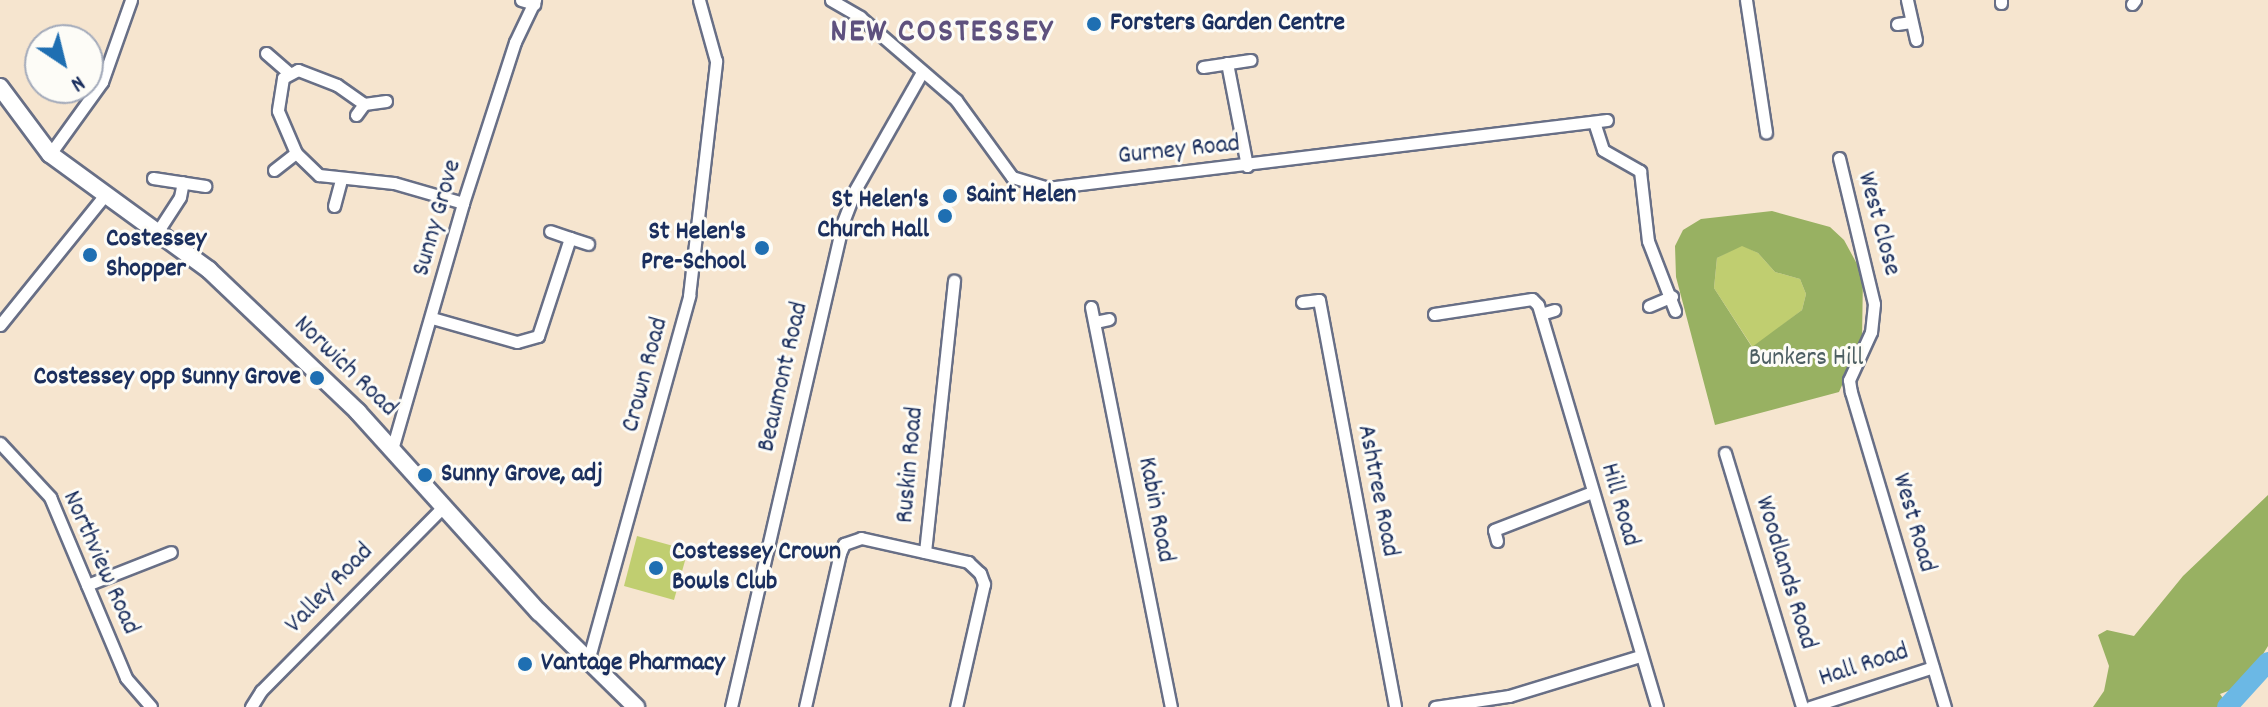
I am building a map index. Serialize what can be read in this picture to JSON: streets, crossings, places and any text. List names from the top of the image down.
{
  "streets": {
    "street": [
      "Gurney Road",
      "Sunny Grove",
      "West Close",
      "Norwich Road",
      "Crown Road",
      "Beaumont Road",
      "Ruskin Road",
      "Ashtree Road",
      "Hill Road",
      "Kabin Road",
      "West Road",
      "Northview Road",
      "Woodlands Road",
      "Valley Road",
      "Hall Road"
    ]
  },
  "crossings": [
    ["Gurney Road", "Beaumont Road"],
    ["Sunny Grove", "Norwich Road"],
    ["West Close", "West Road"],
    ["Norwich Road", "Crown Road"],
    ["Norwich Road", "Valley Road"],
    ["West Road", "Hall Road"]
  ],
  "districts": ["NEW COSTESSEY"],
  "parks": ["Bunkers Hill"],
  "places": [
    "Forsters Garden Centre",
    "Saint Helen",
    "St Helen's Church Hall",
    "St Helen's Pre-School",
    "Costessey Shopper",
    "Costessey opp Sunny Grove",
    "Sunny Grove, adj",
    "Costessey Crown Bowls Club",
    "Vantage Pharmacy"
  ],
  "north": "bottom right"
}
